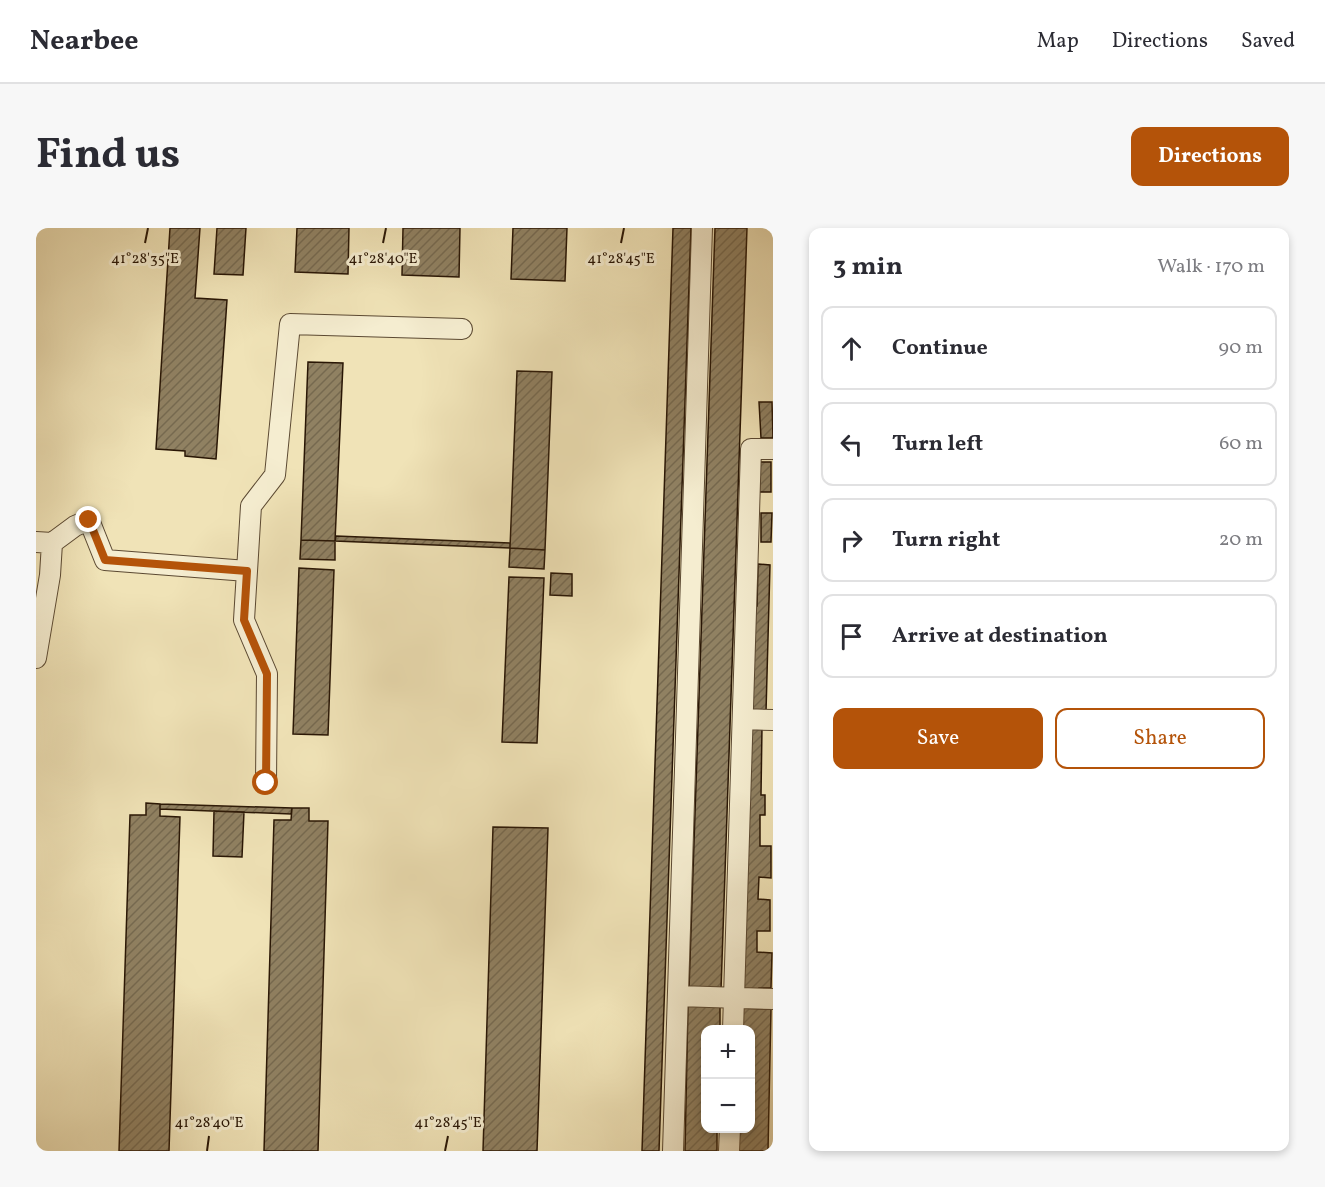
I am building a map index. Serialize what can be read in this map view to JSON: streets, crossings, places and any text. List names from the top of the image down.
{
  "page": {
    "header": "Nearbee",
    "nav": ["Map", "Directions", "Saved"],
    "title": "Find us",
    "buttons": [
      "Directions",
      ["Save", "Share"]
    ],
    "heading": ["3 min", "Walk · 170 m"],
    "list": [
      ["Continue", "90 m"],
      ["Turn left", "60 m"],
      ["Turn right", "20 m"],
      "Arrive at destination"
    ],
    "map_buttons": ["+", "−"]
  },
  "coordinates": ["41°28'35\"E", "41°28'40\"E", "41°28'45\"E"]
}
